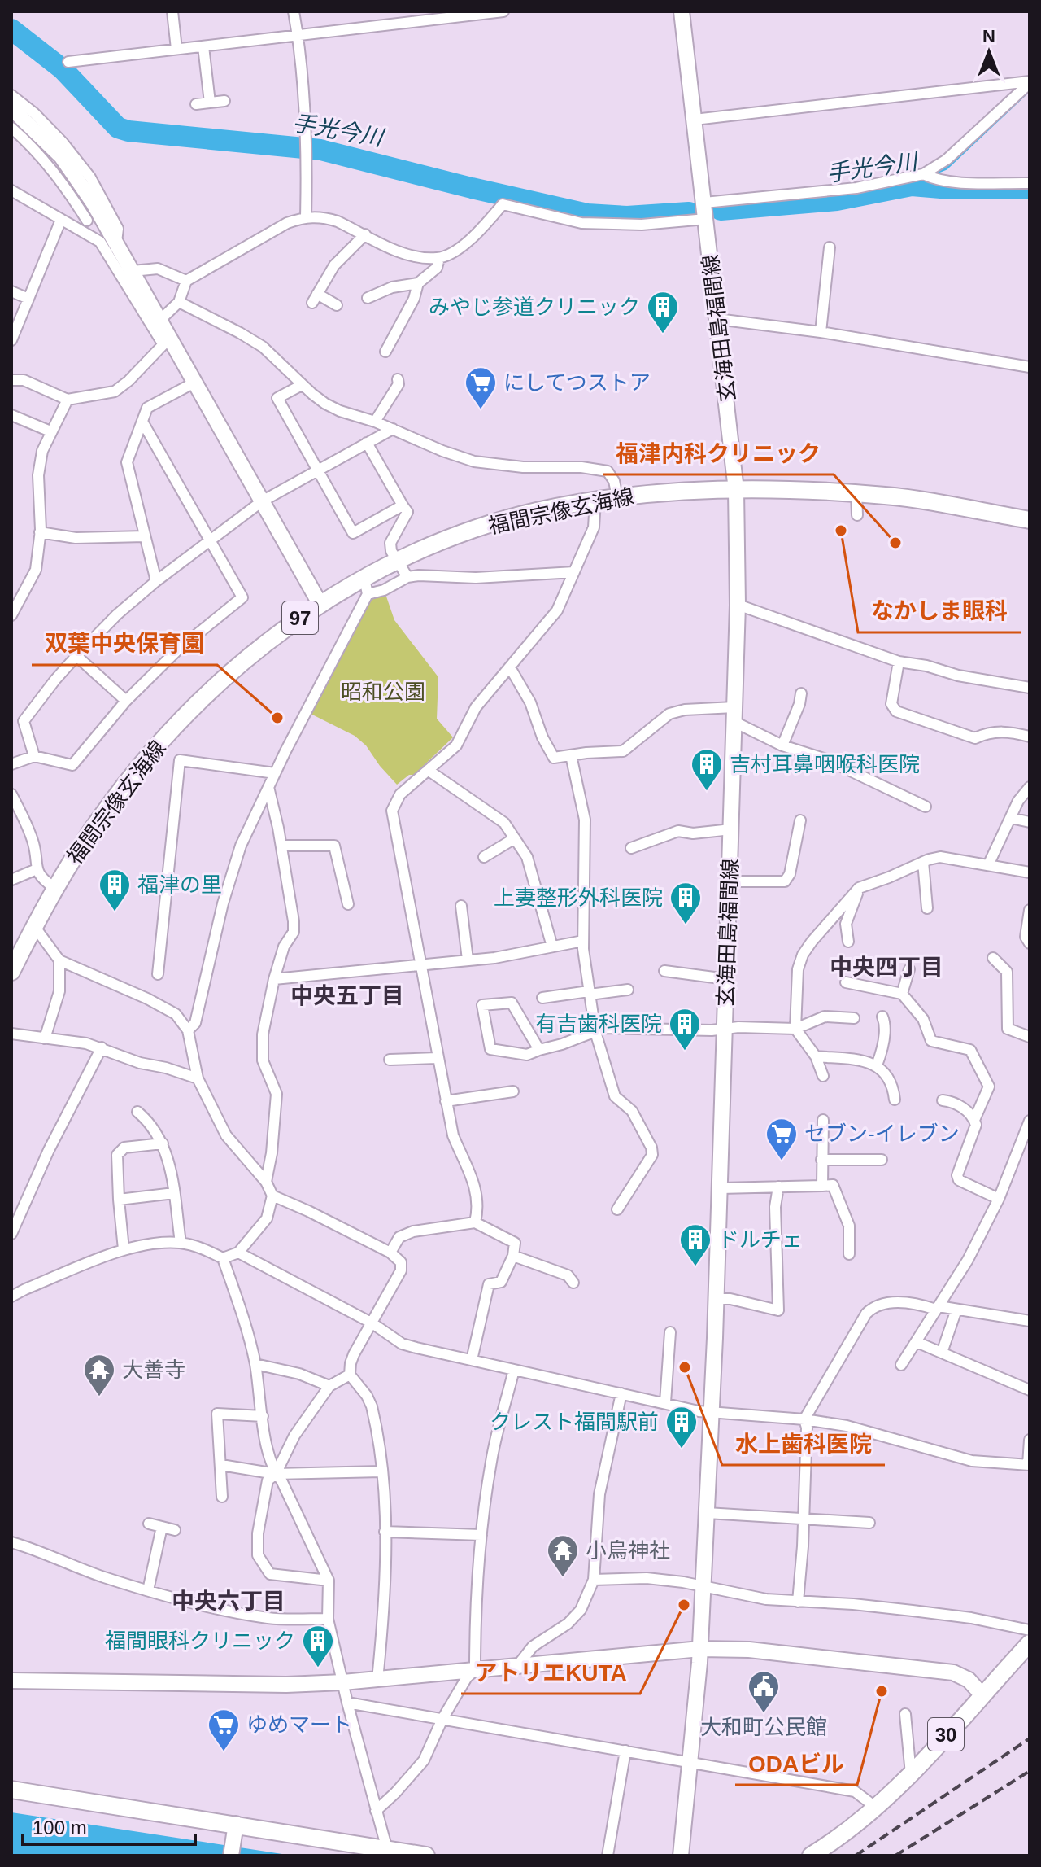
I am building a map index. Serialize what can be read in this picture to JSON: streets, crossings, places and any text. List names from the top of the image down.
{
  "streets": {
    "main road": [
      "玄海田島福間線",
      "福間宗像玄海線",
      "97",
      "30"
    ]
  },
  "crossings": [
    ["玄海田島福間線", "福間宗像玄海線"]
  ],
  "districts": ["中央四丁目", "中央五丁目", "中央六丁目"],
  "water": ["手光今川"],
  "parks": ["昭和公園"],
  "places": {
    "building": [
      "みやじ参道クリニック",
      "吉村耳鼻咽喉科医院",
      "福津の里",
      "上妻整形外科医院",
      "有吉歯科医院",
      "ドルチェ",
      "クレスト福間駅前",
      "福間眼科クリニック"
    ],
    "supermarket": ["にしてつストア", "セブン-イレブン", "ゆめマート"],
    "other": [
      "なかしま眼科",
      "福津内科クリニック",
      "双葉中央保育園",
      "水上歯科医院",
      "アトリエKUTA",
      "ODAビル"
    ],
    "temple": ["大善寺", "小烏神社"],
    "public building": ["大和町公民館"]
  },
  "scale_bar": "100 m",
  "north": "top"
}
